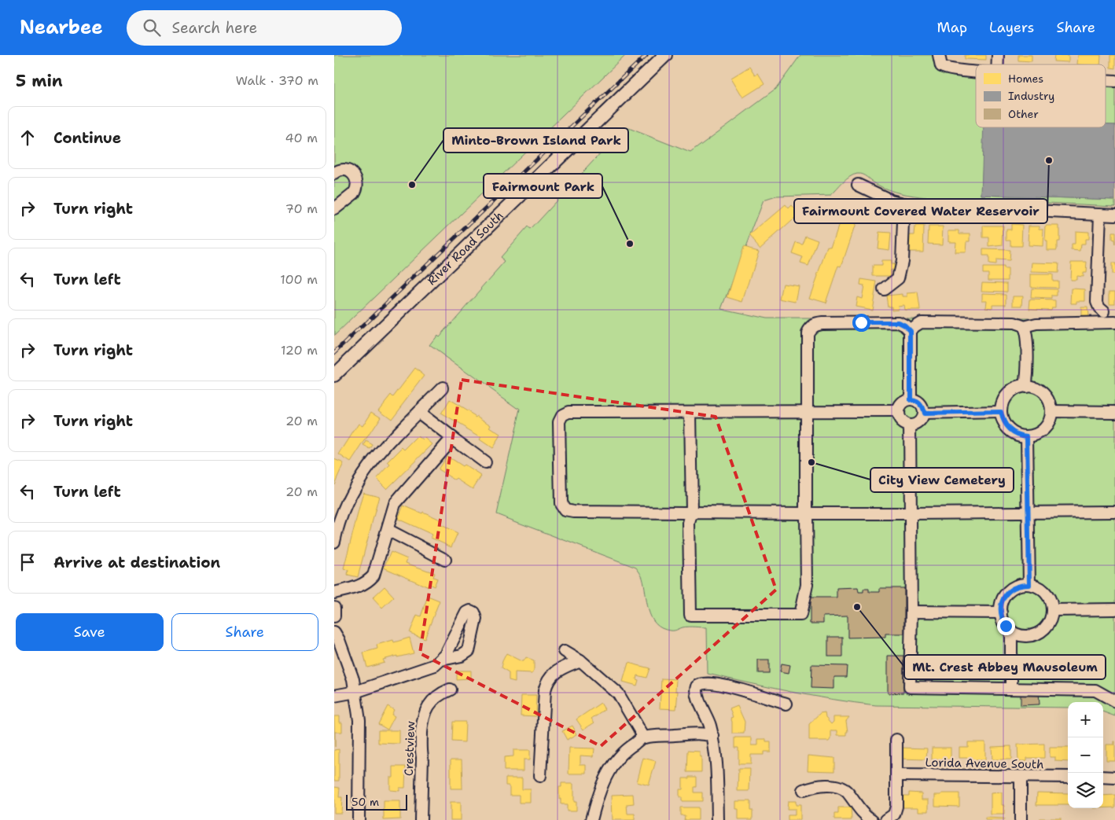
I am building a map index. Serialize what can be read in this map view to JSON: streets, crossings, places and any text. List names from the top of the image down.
{
  "streets": {
    "main road": ["River Road South"],
    "street": ["Crestview", "Lorida Avenue South"]
  },
  "places": [
    "Fairmount Covered Water Reservoir",
    "Minto-Brown Island Park",
    "Fairmount Park",
    "City View Cemetery",
    "Mt. Crest Abbey Mausoleum"
  ],
  "legend": ["Homes", "Industry", "Other"],
  "scale_bar": "50 m",
  "page": {
    "header": "Nearbee",
    "search": "Search here",
    "nav": ["Map", "Layers", "Share"],
    "heading": ["5 min", "Walk · 370 m"],
    "list": [
      ["Continue", "40 m"],
      ["Turn right", "70 m"],
      ["Turn left", "100 m"],
      ["Turn right", "120 m"],
      ["Turn right", "20 m"],
      ["Turn left", "20 m"],
      "Arrive at destination"
    ],
    "buttons": ["Save", "Share"],
    "map_buttons": ["+", "−"],
    "scale": "50 m"
  }
}
